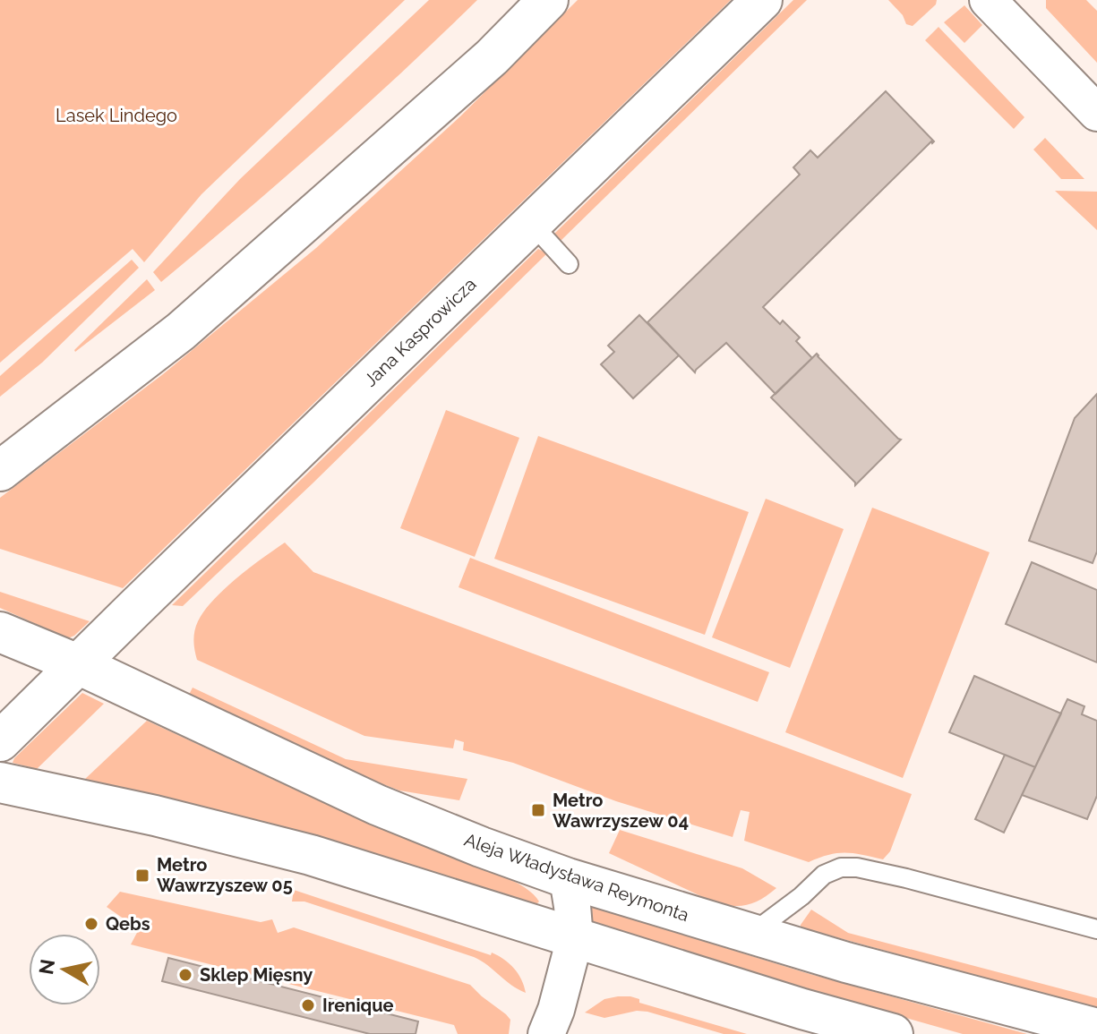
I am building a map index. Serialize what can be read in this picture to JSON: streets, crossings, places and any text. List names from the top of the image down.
{
  "streets": {
    "main road": ["Jana Kasprowicza", "Aleja Władysława Reymonta"]
  },
  "crossings": [
    ["Jana Kasprowicza", "Aleja Władysława Reymonta"]
  ],
  "parks": ["Lasek Lindego"],
  "places": {
    "transit": ["Metro Wawrzyszew 04", "Metro Wawrzyszew 05"],
    "other": ["Qebs", "Sklep Mięsny", "Irenique"]
  },
  "north": "left"
}
